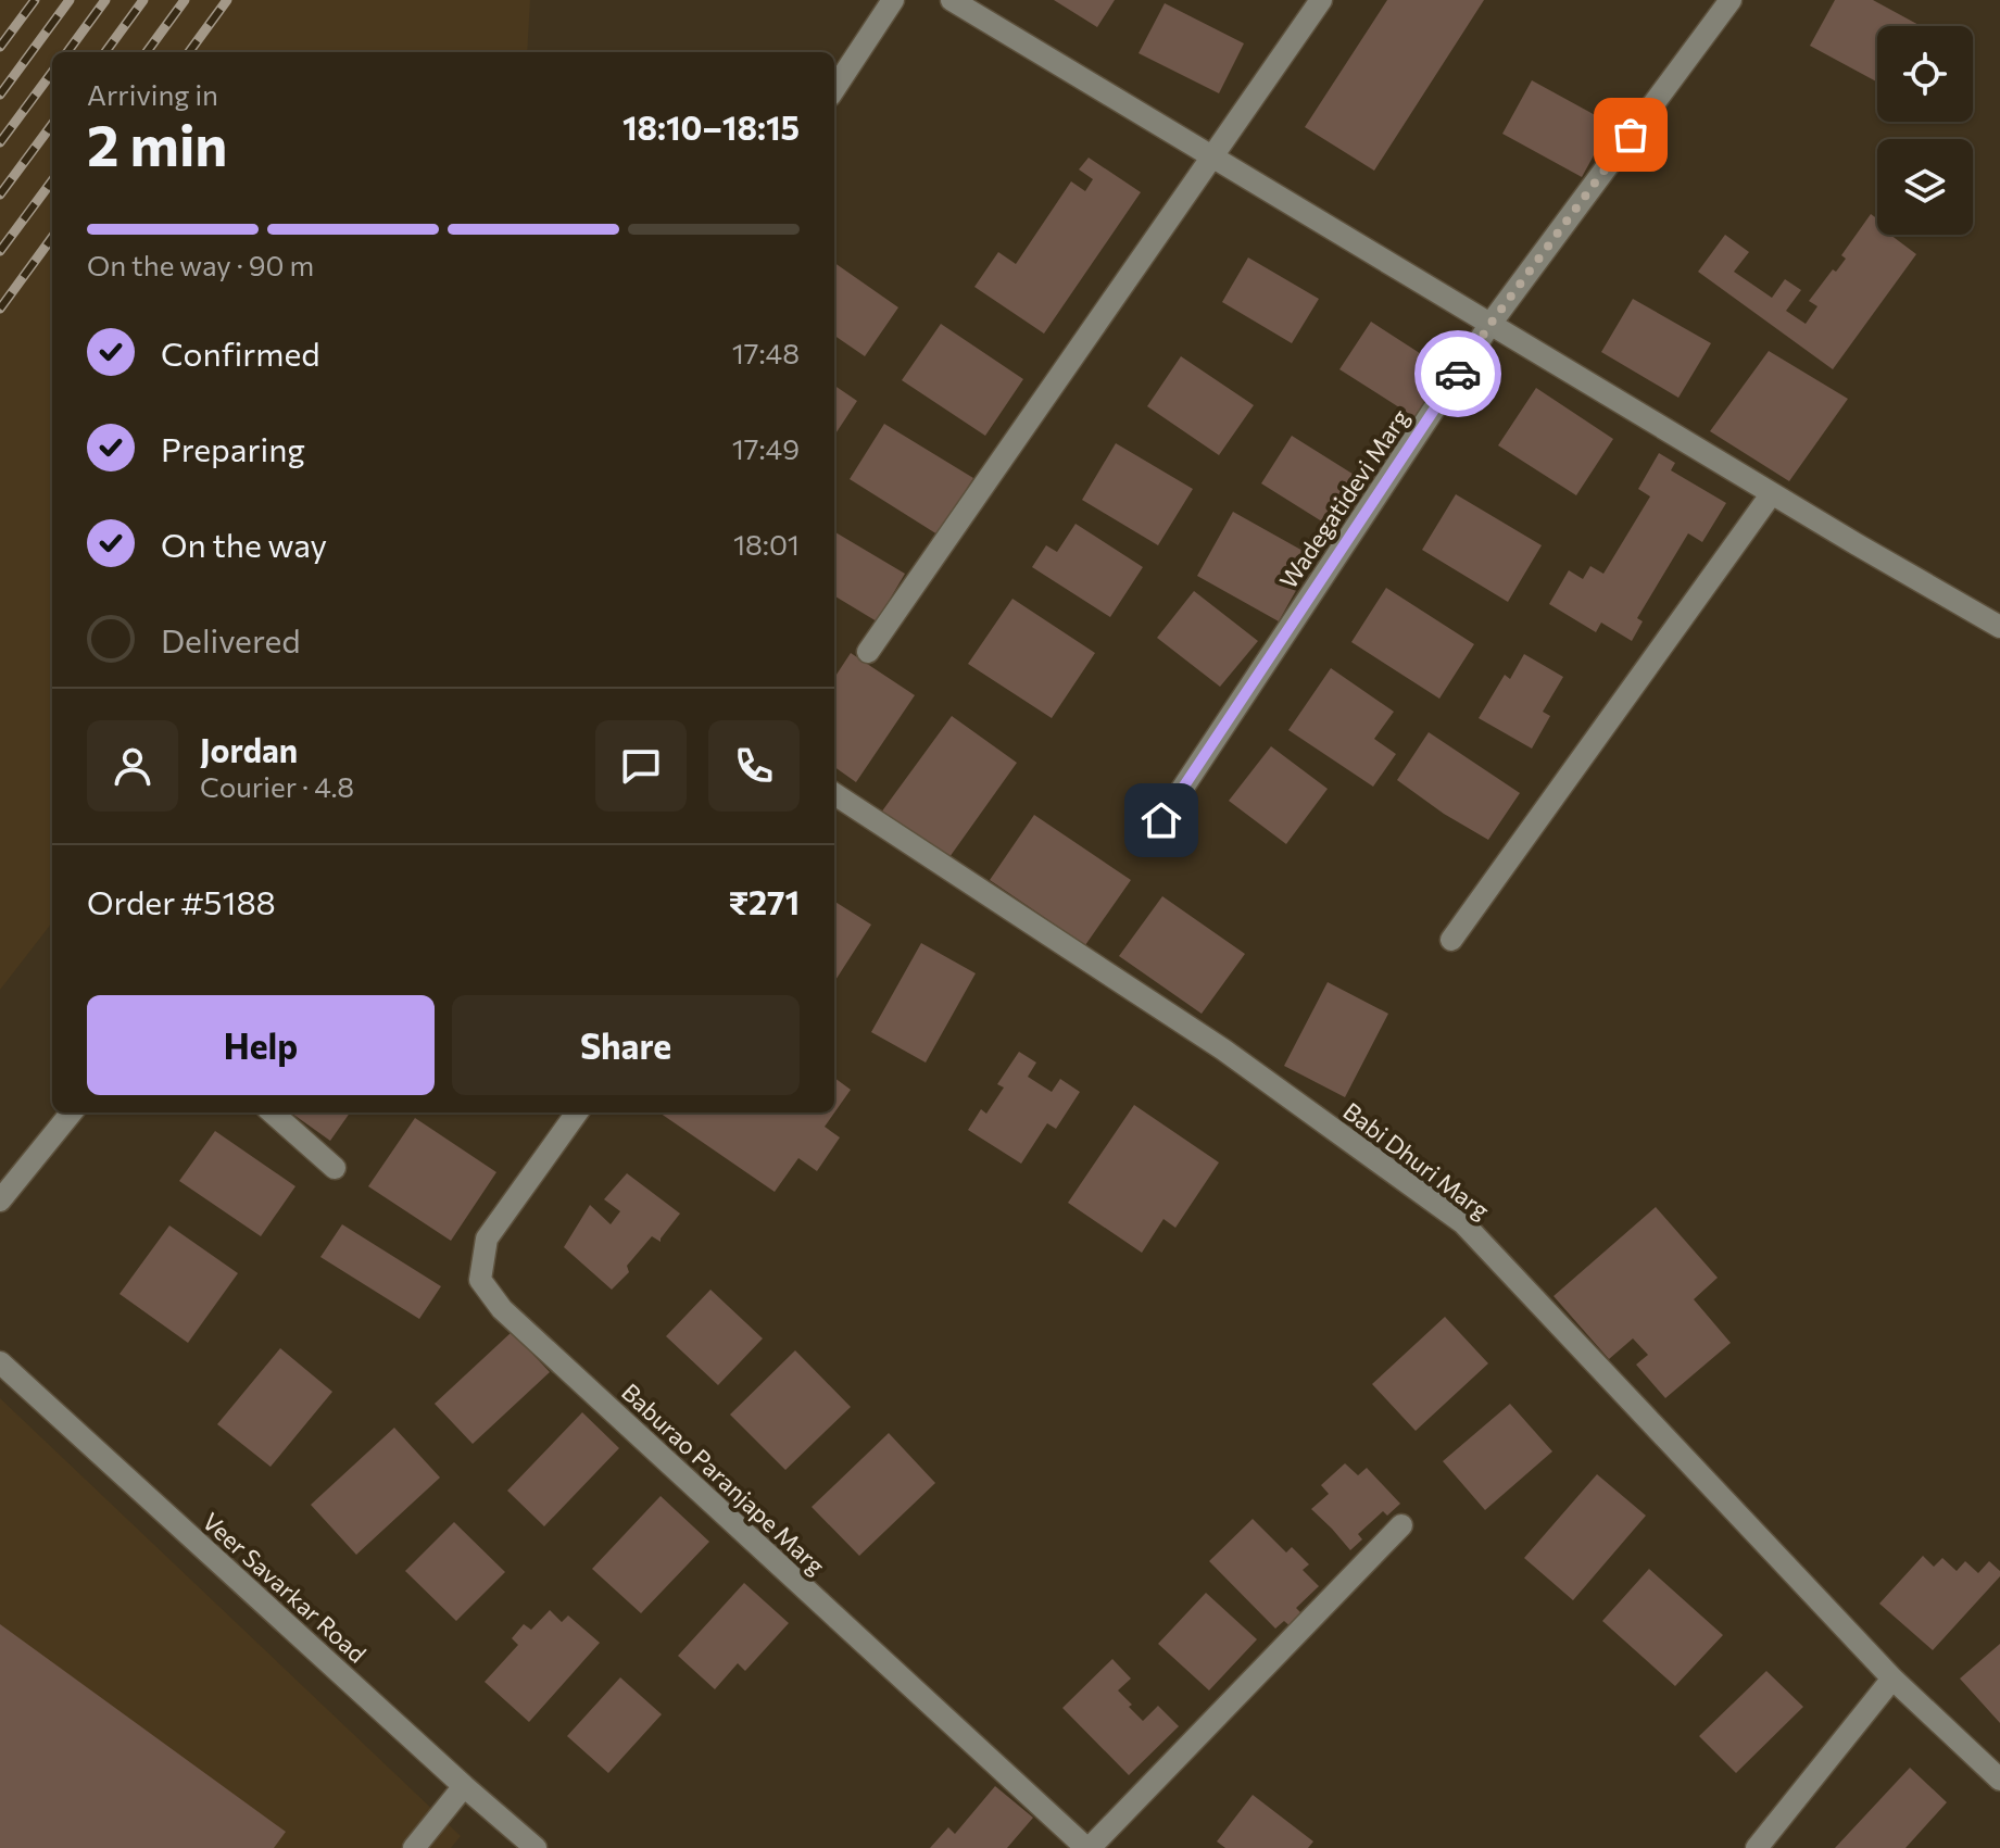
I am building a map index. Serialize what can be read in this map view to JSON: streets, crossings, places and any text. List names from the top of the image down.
{
  "streets": {
    "street": [
      "Wadegatidevi Marg",
      "Babi Dhuri Marg",
      "Baburao Paranjape Marg",
      "Veer Savarkar Road"
    ]
  },
  "page": {
    "heading": ["2 min", "Arriving in", "18:10–18:15"],
    "panel": [
      "Jordan",
      "Courier · 4.8",
      "Order #5188",
      "₹271"
    ],
    "bar": "On the way · 90 m",
    "list": [
      ["Confirmed", "17:48"],
      ["Preparing", "17:49"],
      ["On the way", "18:01"],
      "Delivered"
    ],
    "buttons": ["Help", "Share"]
  }
}
